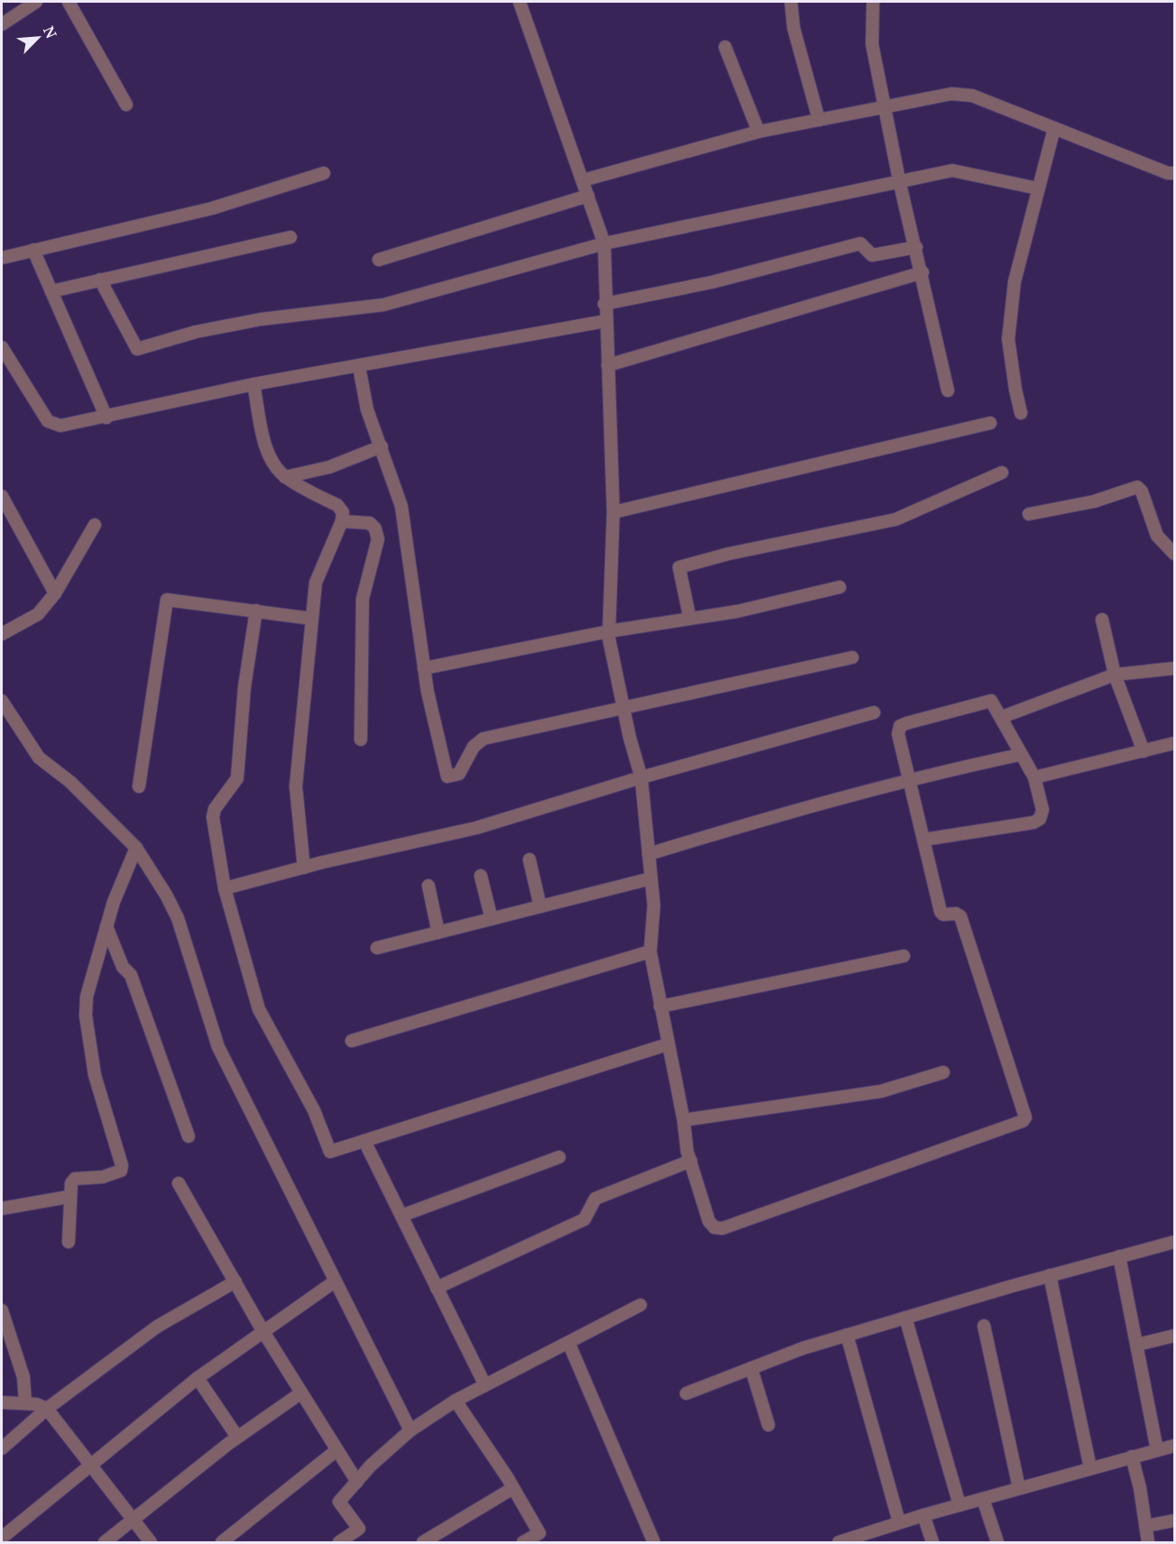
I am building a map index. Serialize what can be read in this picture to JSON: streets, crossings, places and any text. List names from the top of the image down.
{
  "north": "top right"
}
